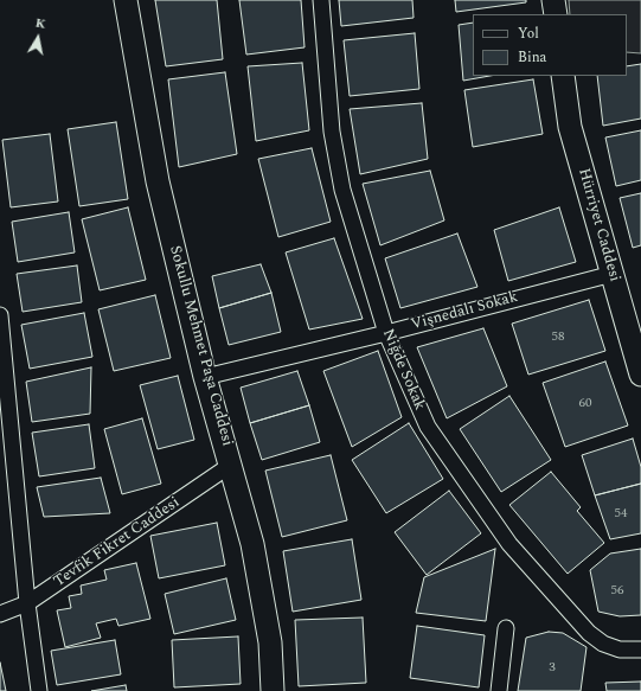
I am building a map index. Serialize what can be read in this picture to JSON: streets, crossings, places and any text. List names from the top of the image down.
{
  "streets": {
    "main road": ["Hürriyet Caddesi", "Sokullu Mehmet Paşa Caddesi"],
    "street": ["Vişnedalı Sokak", "Niğde Sokak", "Tevfik Fikret Caddesi"]
  },
  "crossings": [
    ["Hürriyet Caddesi", "Vişnedalı Sokak"],
    ["Vişnedalı Sokak", "Sokullu Mehmet Paşa Caddesi"],
    ["Vişnedalı Sokak", "Niğde Sokak"],
    ["Sokullu Mehmet Paşa Caddesi", "Tevfik Fikret Caddesi"]
  ],
  "house_numbers": [
    "58",
    "60",
    "54",
    "56",
    "3"
  ],
  "legend": ["Yol", "Bina"],
  "north": "top"
}
